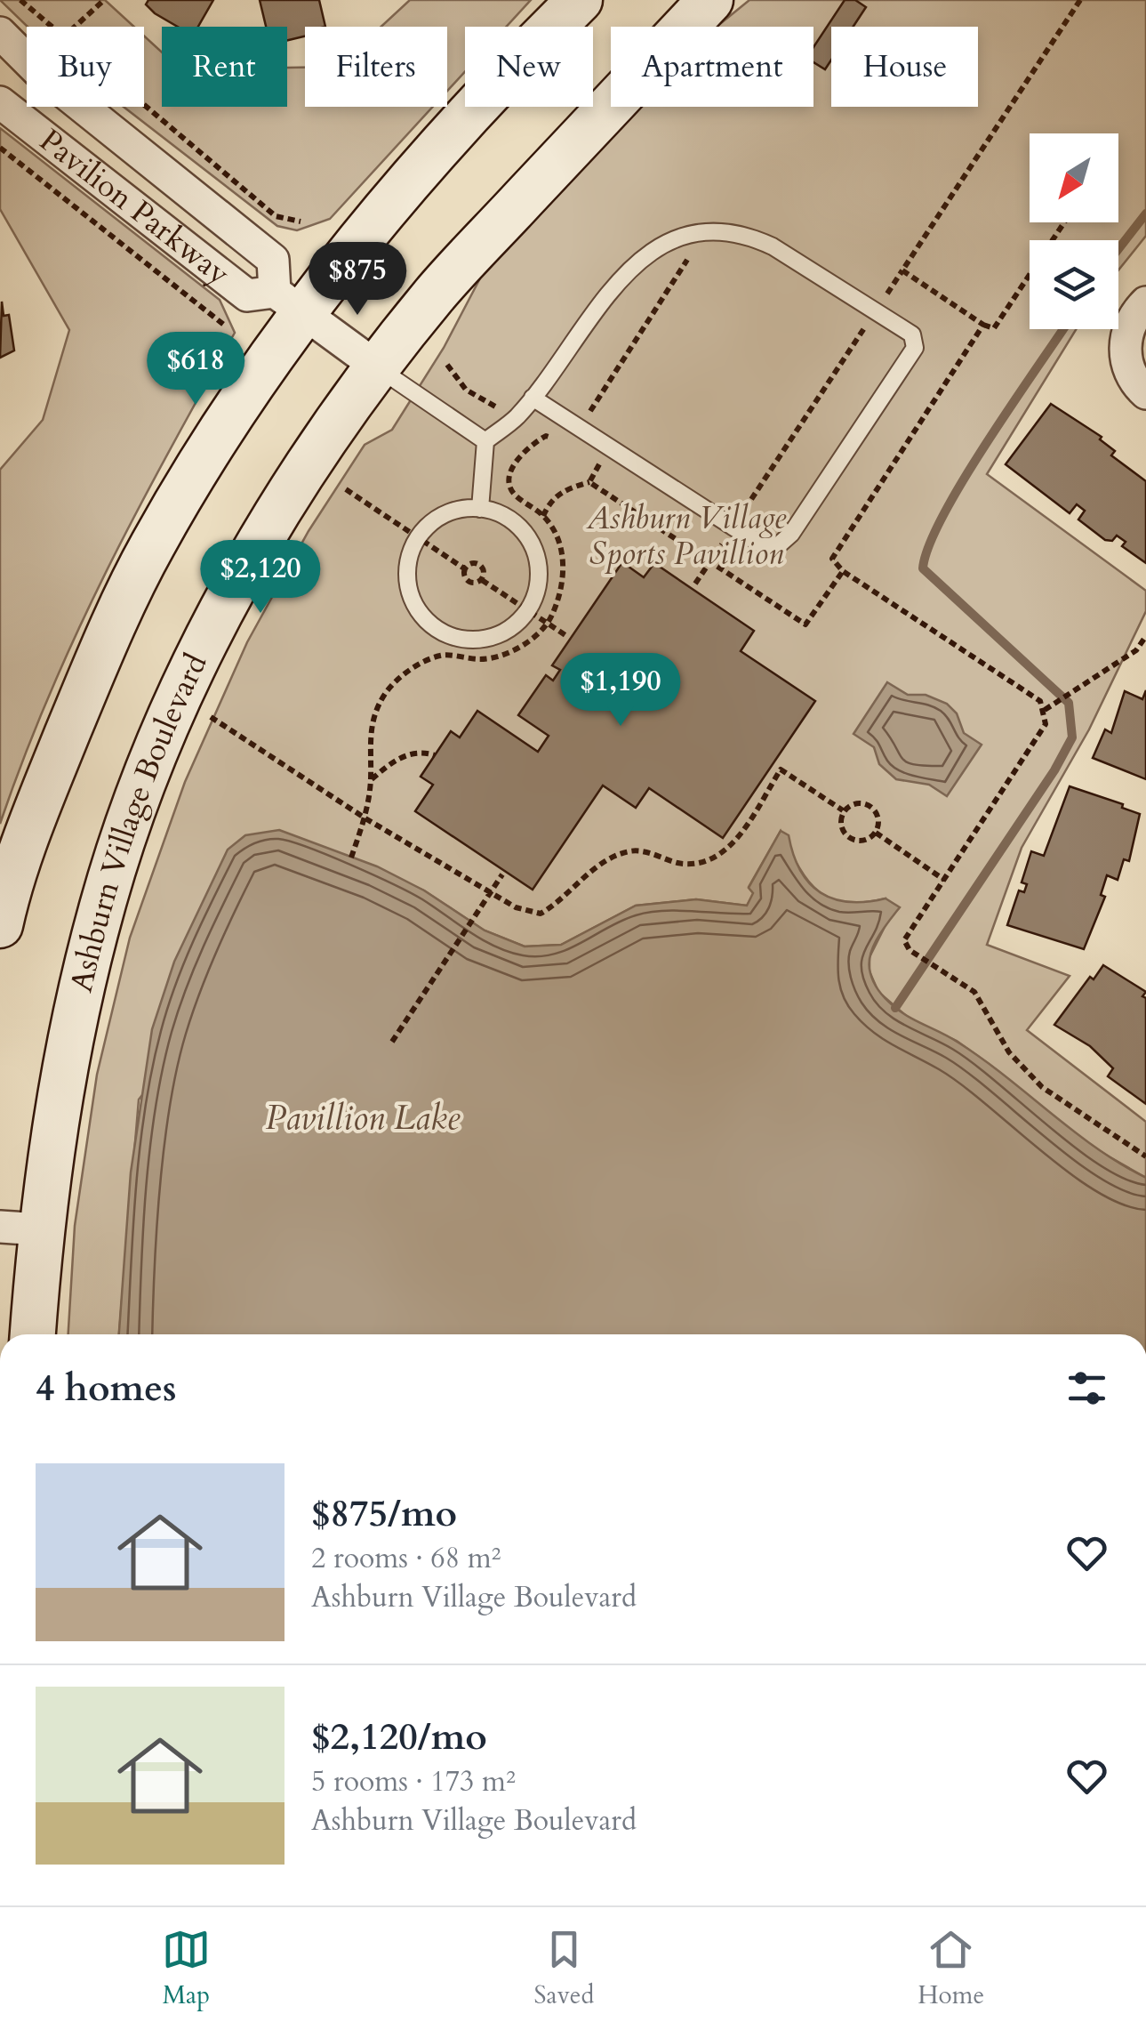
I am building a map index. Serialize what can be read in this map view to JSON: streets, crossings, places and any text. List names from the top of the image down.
{
  "streets": {
    "main road": ["Ashburn Village Boulevard"],
    "street": ["Pavilion Parkway"]
  },
  "water": ["Pavillion Lake"],
  "parks": ["Ashburn Village Sports Pavillion"],
  "north": "bottom left",
  "page": {
    "chip": [
      "Buy",
      "Rent",
      "Filters",
      "New",
      "Apartment",
      "House"
    ],
    "price": [
      "$875",
      "$618",
      "$2,120",
      "$1,190"
    ],
    "heading": "4 homes",
    "list": [
      {
        "name": "$875/mo",
        "note": "2 rooms · 68 m² · Ashburn Village Boulevard"
      },
      {
        "name": "$2,120/mo",
        "note": "5 rooms · 173 m² · Ashburn Village Boulevard"
      }
    ],
    "tabs": ["Map", "Saved", "Home"]
  }
}
